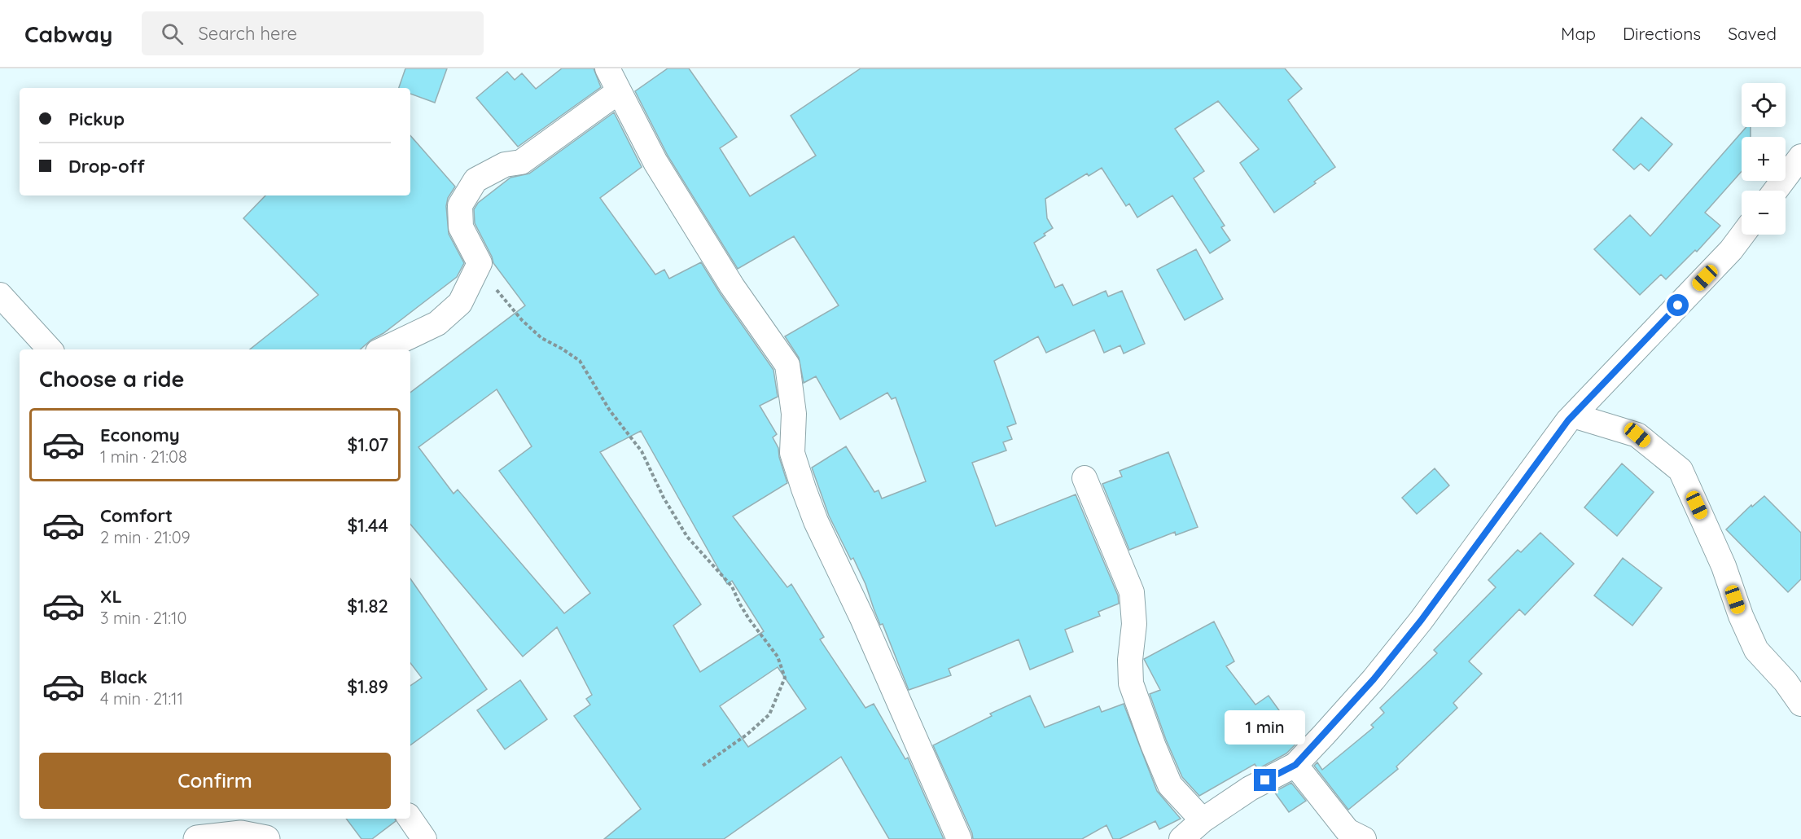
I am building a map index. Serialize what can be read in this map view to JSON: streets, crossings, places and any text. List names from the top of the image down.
{
  "page": {
    "header": "Cabway",
    "search": "Search here",
    "nav": ["Map", "Directions", "Saved"],
    "map_buttons": ["+", "−"],
    "banner": ["Pickup", "Drop-off"],
    "heading": "Choose a ride",
    "list": [
      {
        "name": "Economy",
        "note": "1 min · 21:08",
        "value": "$1.07"
      },
      {
        "name": "Comfort",
        "note": "2 min · 21:09",
        "value": "$1.44"
      },
      {
        "name": "XL",
        "note": "3 min · 21:10",
        "value": "$1.82"
      },
      {
        "name": "Black",
        "note": "4 min · 21:11",
        "value": "$1.89"
      }
    ],
    "bubble": "1 min",
    "buttons": "Confirm"
  }
}
